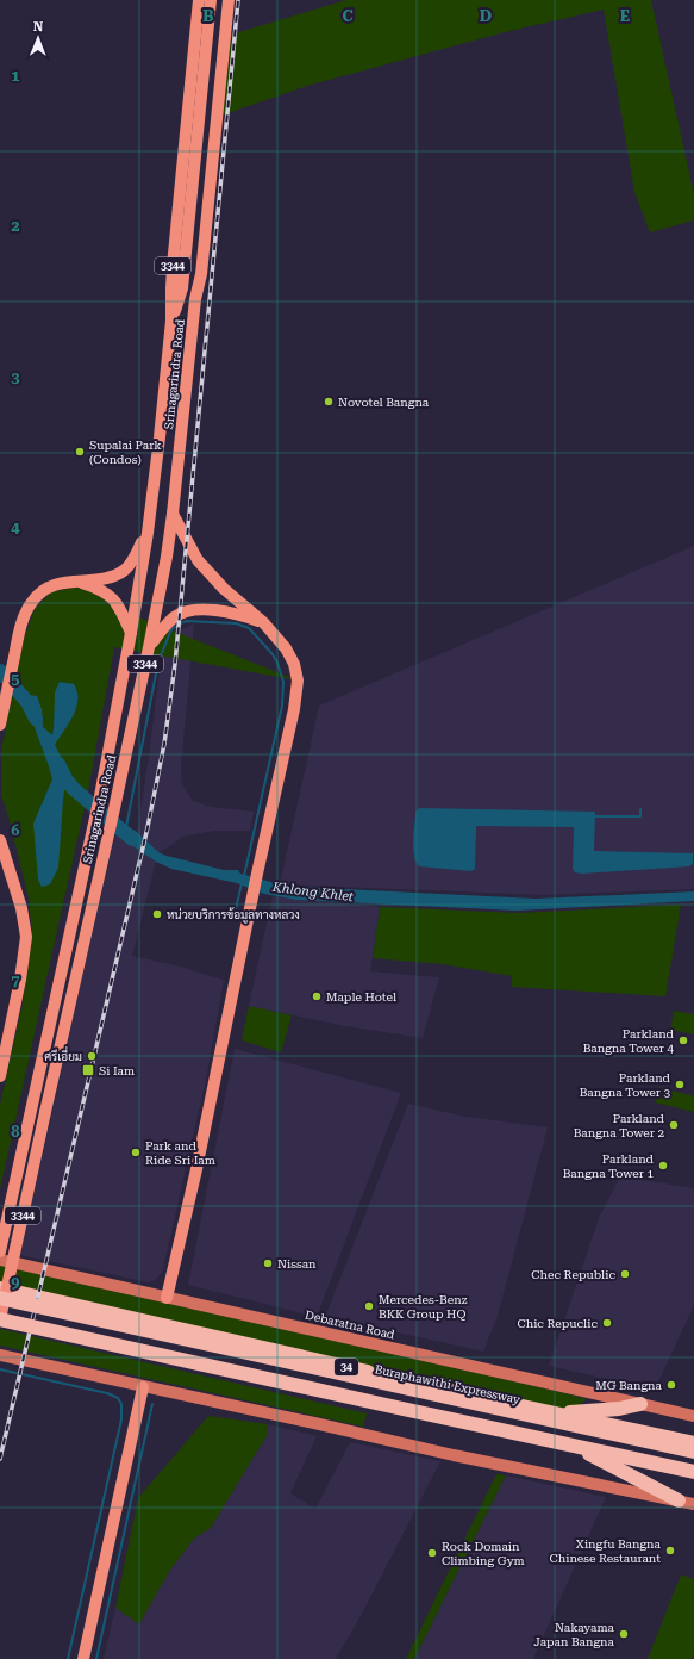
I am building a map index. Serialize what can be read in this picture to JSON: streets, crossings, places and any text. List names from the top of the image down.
{
  "streets": {
    "highway": ["34", "Buraphawithi Expressway"],
    "main road": ["3344", "Srinagarindra Road", "Debaratna Road"]
  },
  "water": ["Khlong Khlet"],
  "places": {
    "other": [
      "Novotel Bangna",
      "Supalai Park (Condos)",
      "หน่วยบริการข้อมูลทางหลวง",
      "Maple Hotel",
      "Parkland Bangna Tower 4",
      "ศรีเอี่ยม",
      "Parkland Bangna Tower 3",
      "Parkland Bangna Tower 2",
      "Park and Ride Sri Iam",
      "Parkland Bangna Tower 1",
      "Nissan",
      "Chec Republic",
      "Mercedes-Benz BKK Group HQ",
      "Chic Repuclic",
      "MG Bangna",
      "Xingfu Bangna Chinese Restaurant",
      "Rock Domain Climbing Gym",
      "Nakayama Japan Bangna"
    ],
    "transit": ["Si Iam"]
  },
  "north": "top",
  "grid": {
    "columns": [
      "B",
      "C",
      "D",
      "E"
    ],
    "rows": [
      "1",
      "2",
      "3",
      "4",
      "5",
      "6",
      "7",
      "8",
      "9"
    ]
  }
}
